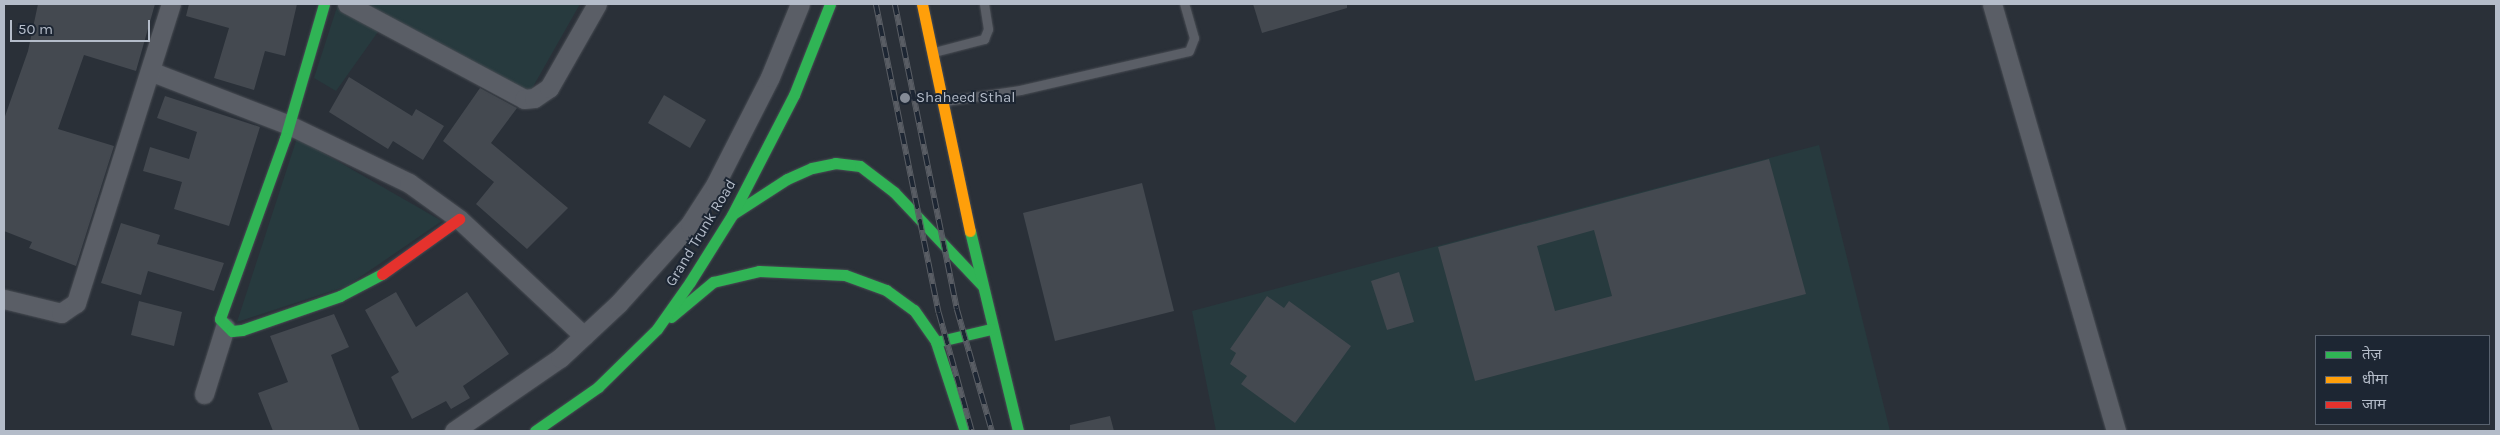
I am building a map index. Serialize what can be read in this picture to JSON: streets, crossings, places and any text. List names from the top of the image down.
{
  "streets": {
    "main road": ["Grand Trunk Road"]
  },
  "places": ["Shaheed Sthal"],
  "legend": ["तेज़", "धीमा", "जाम"],
  "scale_bar": "50 m"
}
